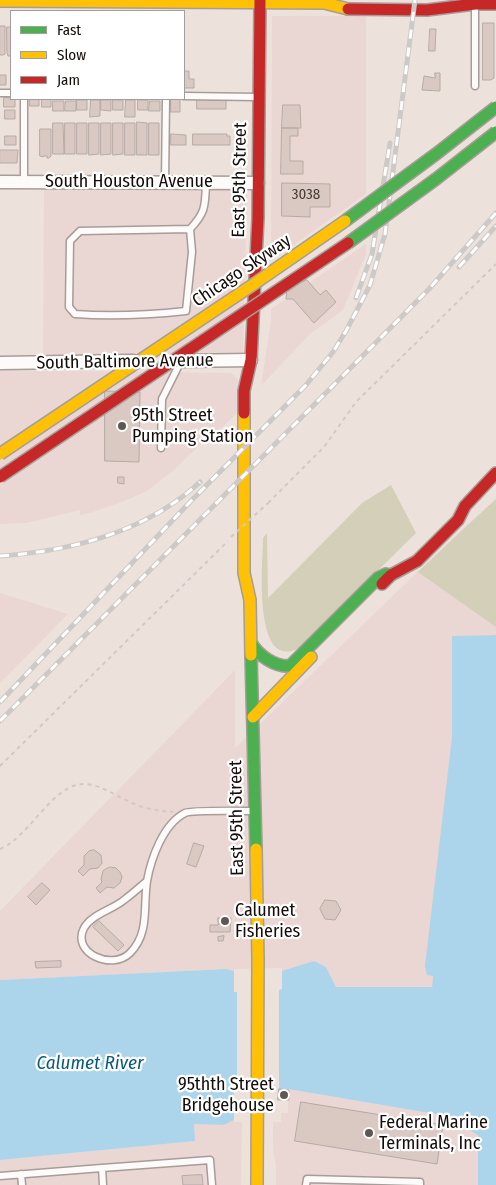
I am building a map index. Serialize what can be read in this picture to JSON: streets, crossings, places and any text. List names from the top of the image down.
{
  "streets": {
    "main road": ["East 95th Street", "Chicago Skyway"],
    "street": ["South Houston Avenue", "South Baltimore Avenue"]
  },
  "crossings": [
    ["East 95th Street", "South Houston Avenue"],
    ["East 95th Street", "South Baltimore Avenue"]
  ],
  "water": ["Calumet River"],
  "places": [
    "95th Street Pumping Station",
    "Calumet Fisheries",
    "95thth Street Bridgehouse",
    "Federal Marine Terminals, Inc"
  ],
  "house_numbers": ["3038"],
  "legend": ["Fast", "Slow", "Jam"]
}
